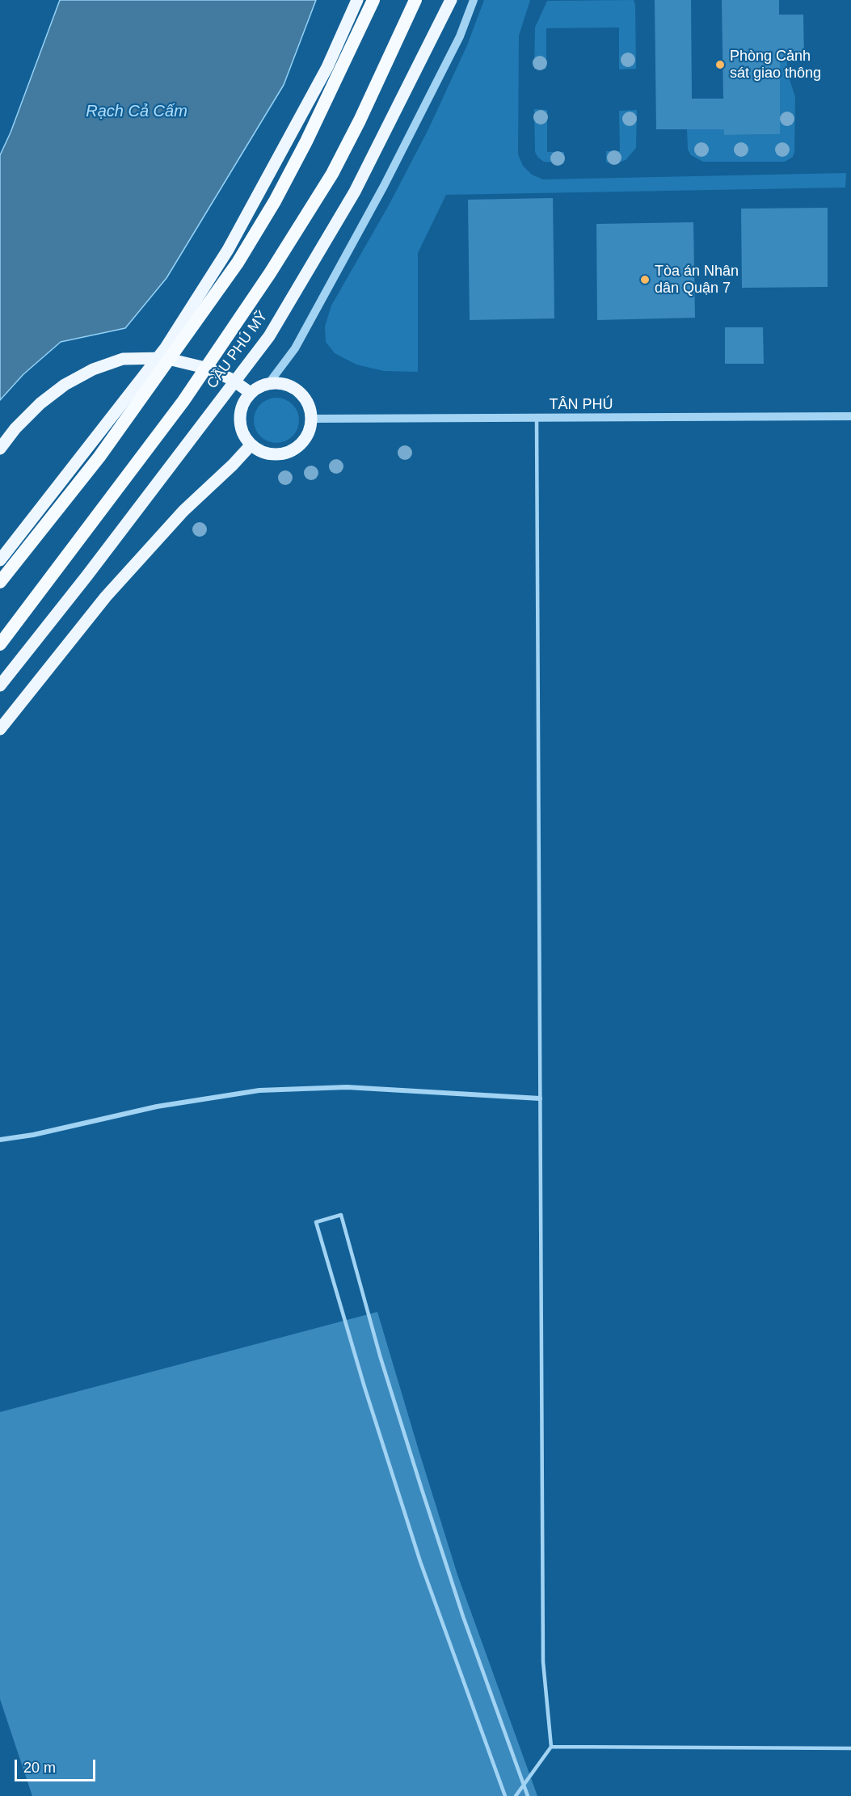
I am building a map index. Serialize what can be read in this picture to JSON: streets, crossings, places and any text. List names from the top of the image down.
{
  "streets": {
    "highway": ["CẦU PHÚ MỸ"],
    "street": ["TÂN PHÚ"]
  },
  "water": ["Rạch Cả Cấm"],
  "places": ["Phòng Cảnh sát giao thông", "Tòa án Nhân dân Quận 7"],
  "scale_bar": "20 m"
}
